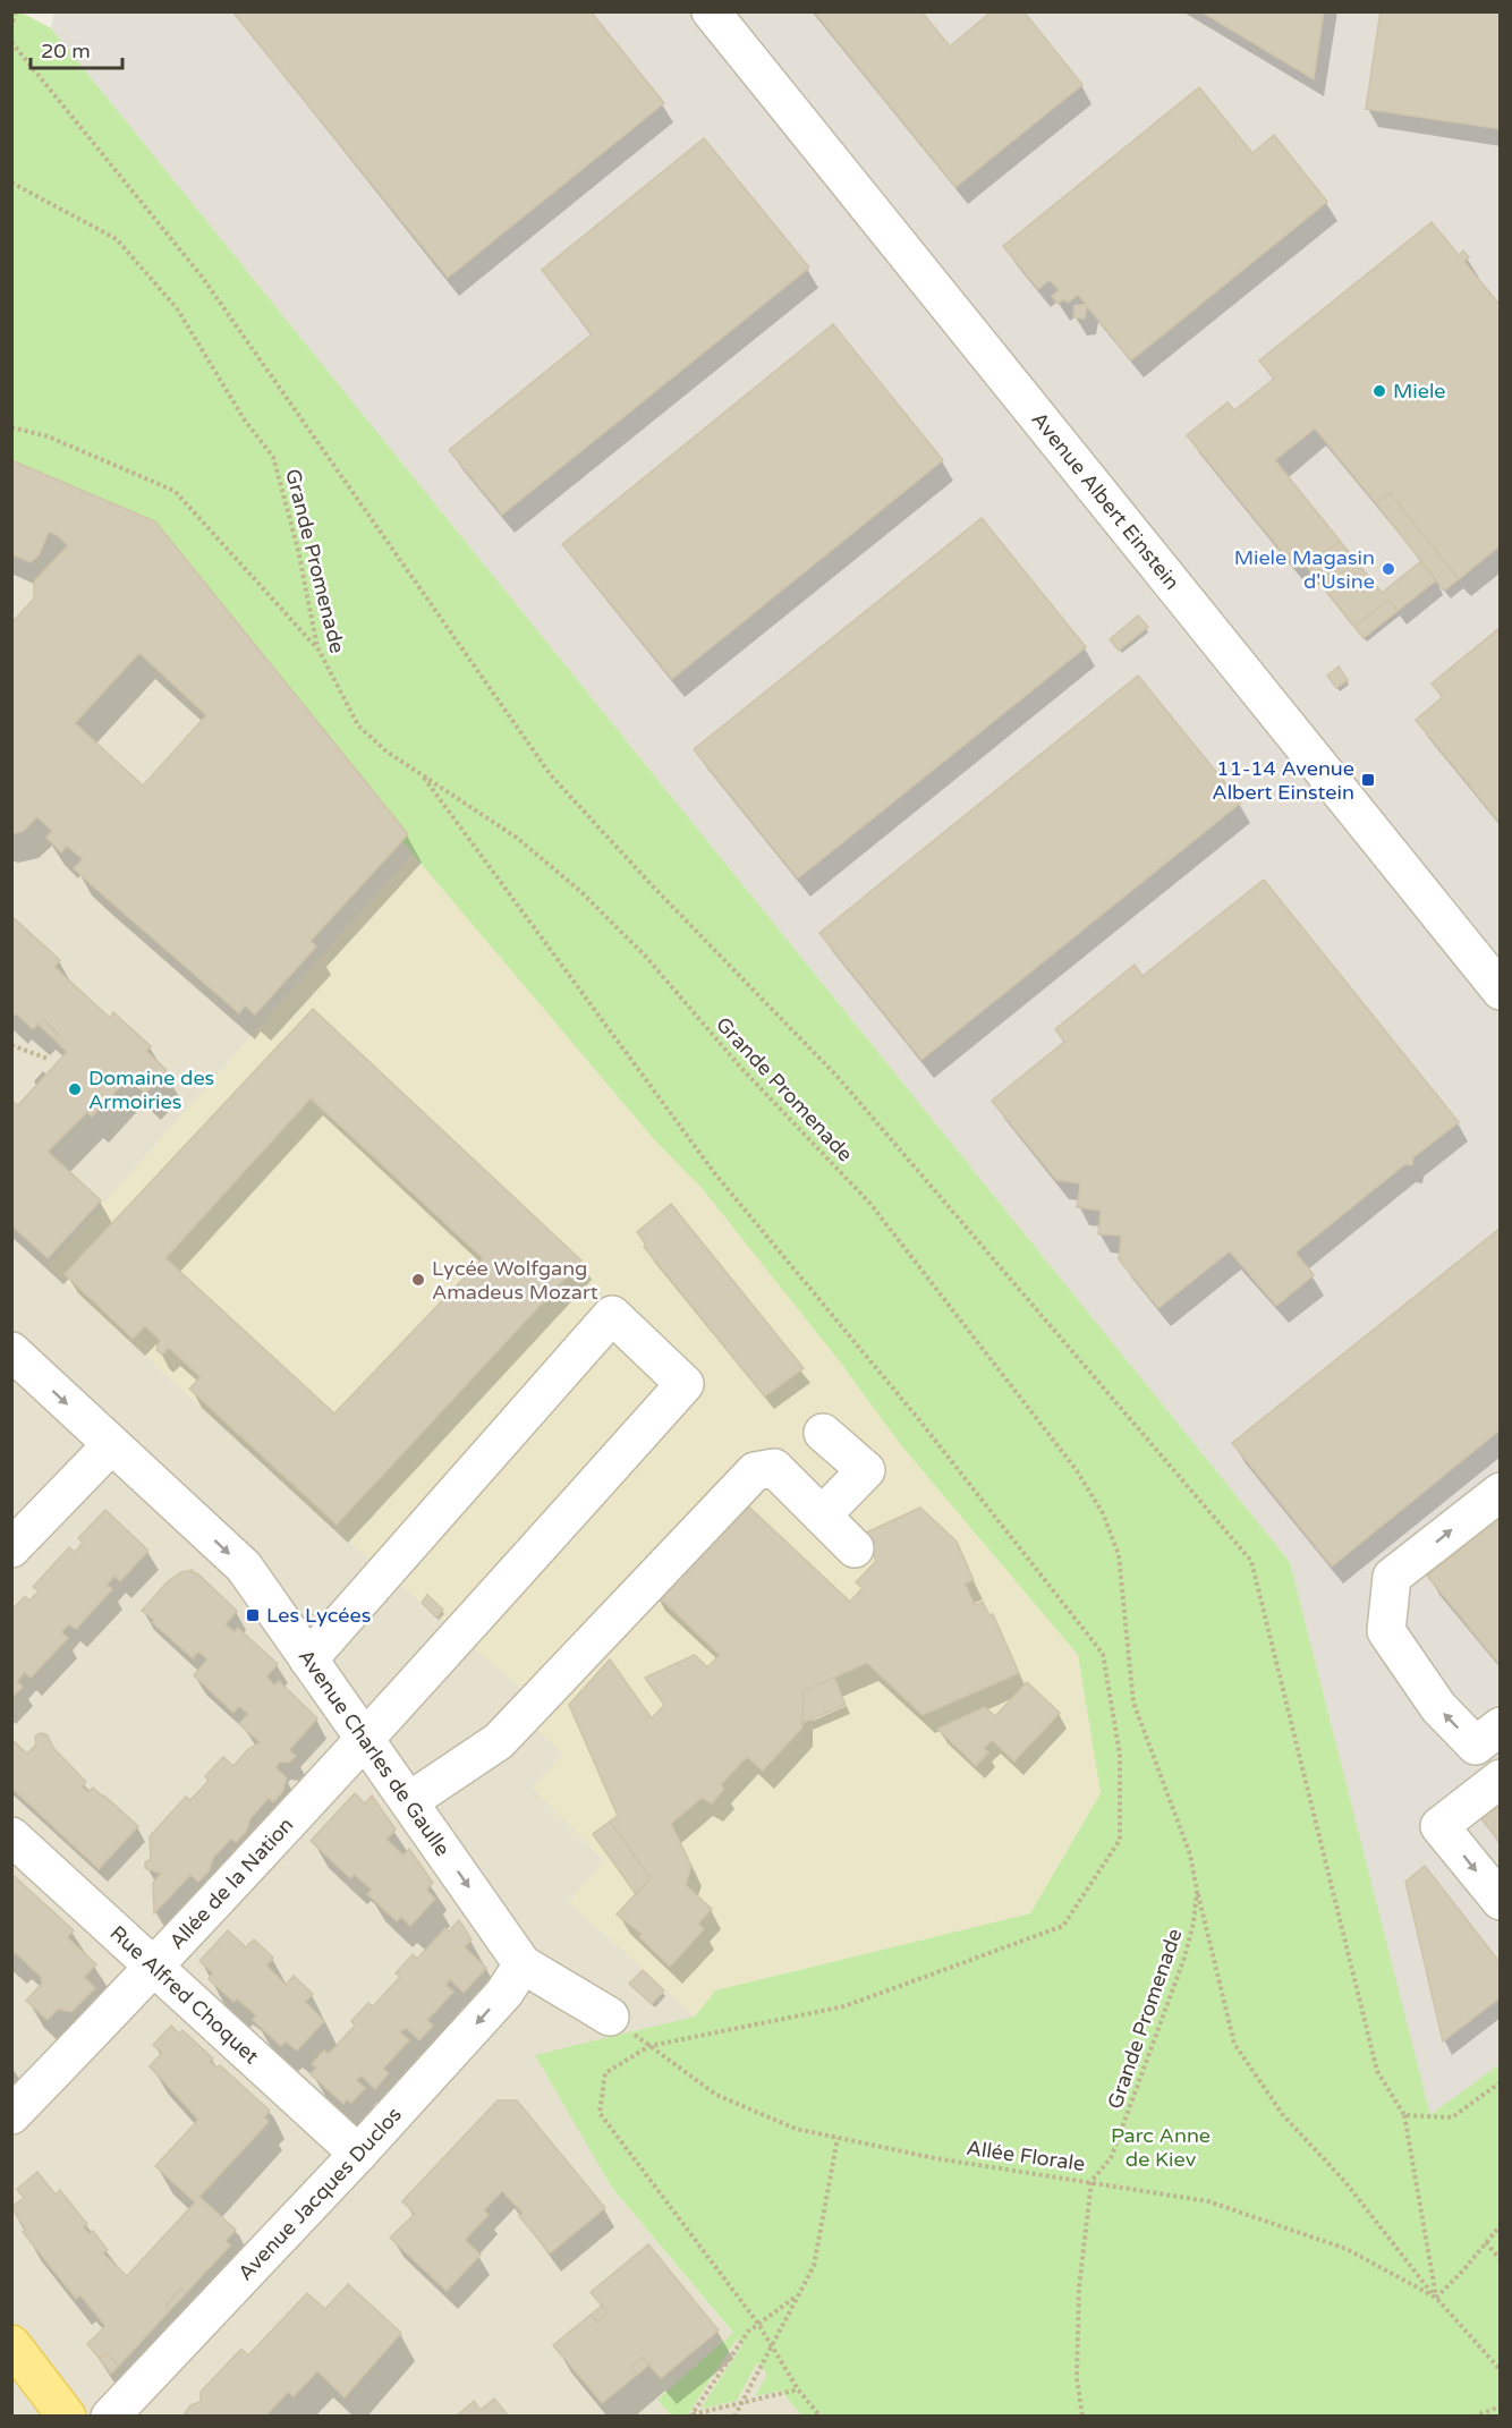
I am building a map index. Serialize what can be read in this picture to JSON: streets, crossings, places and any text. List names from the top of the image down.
{
  "streets": {
    "street": [
      "Avenue Albert Einstein",
      "Avenue Charles de Gaulle",
      "Allée de la Nation",
      "Rue Alfred Choquet",
      "Avenue Jacques Duclos"
    ],
    "path": ["Grande Promenade", "Allée Florale"]
  },
  "crossings": [
    ["Grande Promenade", "Allée Florale"],
    ["Avenue Charles de Gaulle", "Allée de la Nation"],
    ["Avenue Charles de Gaulle", "Avenue Jacques Duclos"],
    ["Allée de la Nation", "Rue Alfred Choquet"],
    ["Rue Alfred Choquet", "Avenue Jacques Duclos"]
  ],
  "one_way": ["Avenue Charles de Gaulle", "Avenue Jacques Duclos"],
  "parks": ["Parc Anne de Kiev"],
  "places": {
    "other": [
      "Miele",
      "Miele Magasin d'Usine",
      "Domaine des Armoiries",
      "Lycée Wolfgang Amadeus Mozart"
    ],
    "transit": ["11-14 Avenue Albert Einstein", "Les Lycées"]
  },
  "scale_bar": "20 m"
}
